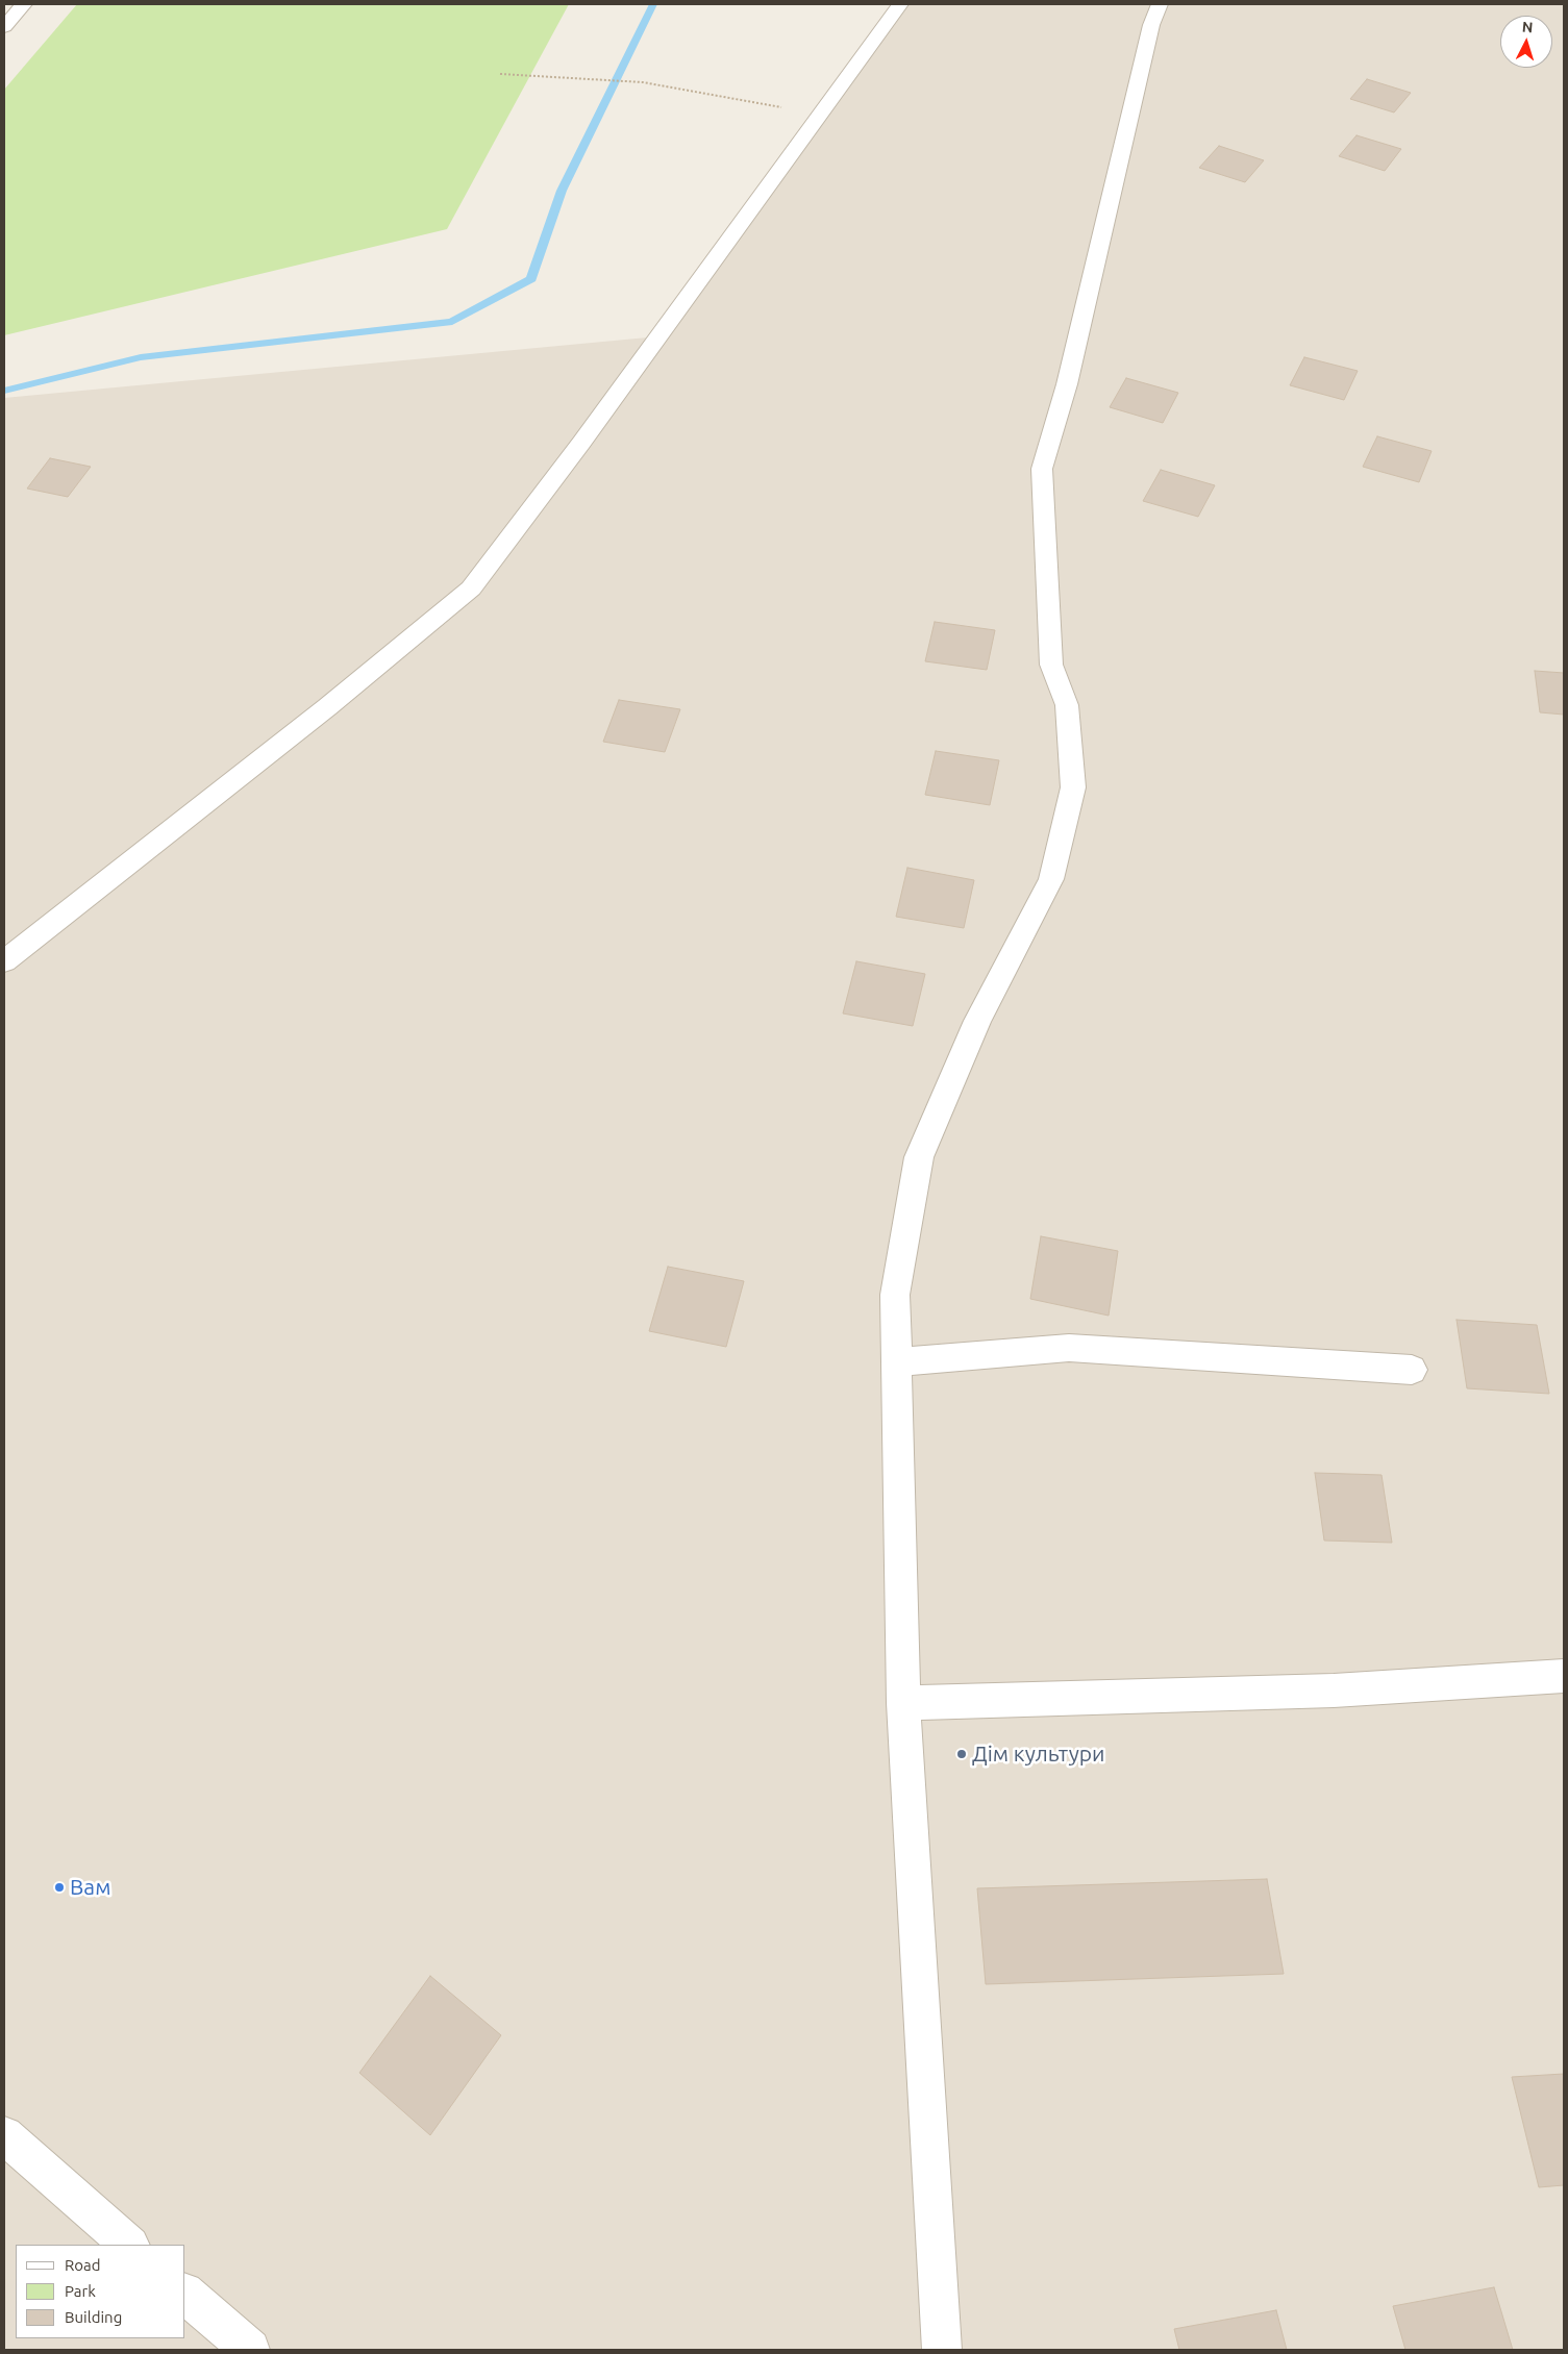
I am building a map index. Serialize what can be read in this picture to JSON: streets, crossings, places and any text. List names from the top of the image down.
{
  "places": ["Дім культури", "Вам"],
  "legend": ["Road", "Park", "Building"],
  "north": "top"
}
